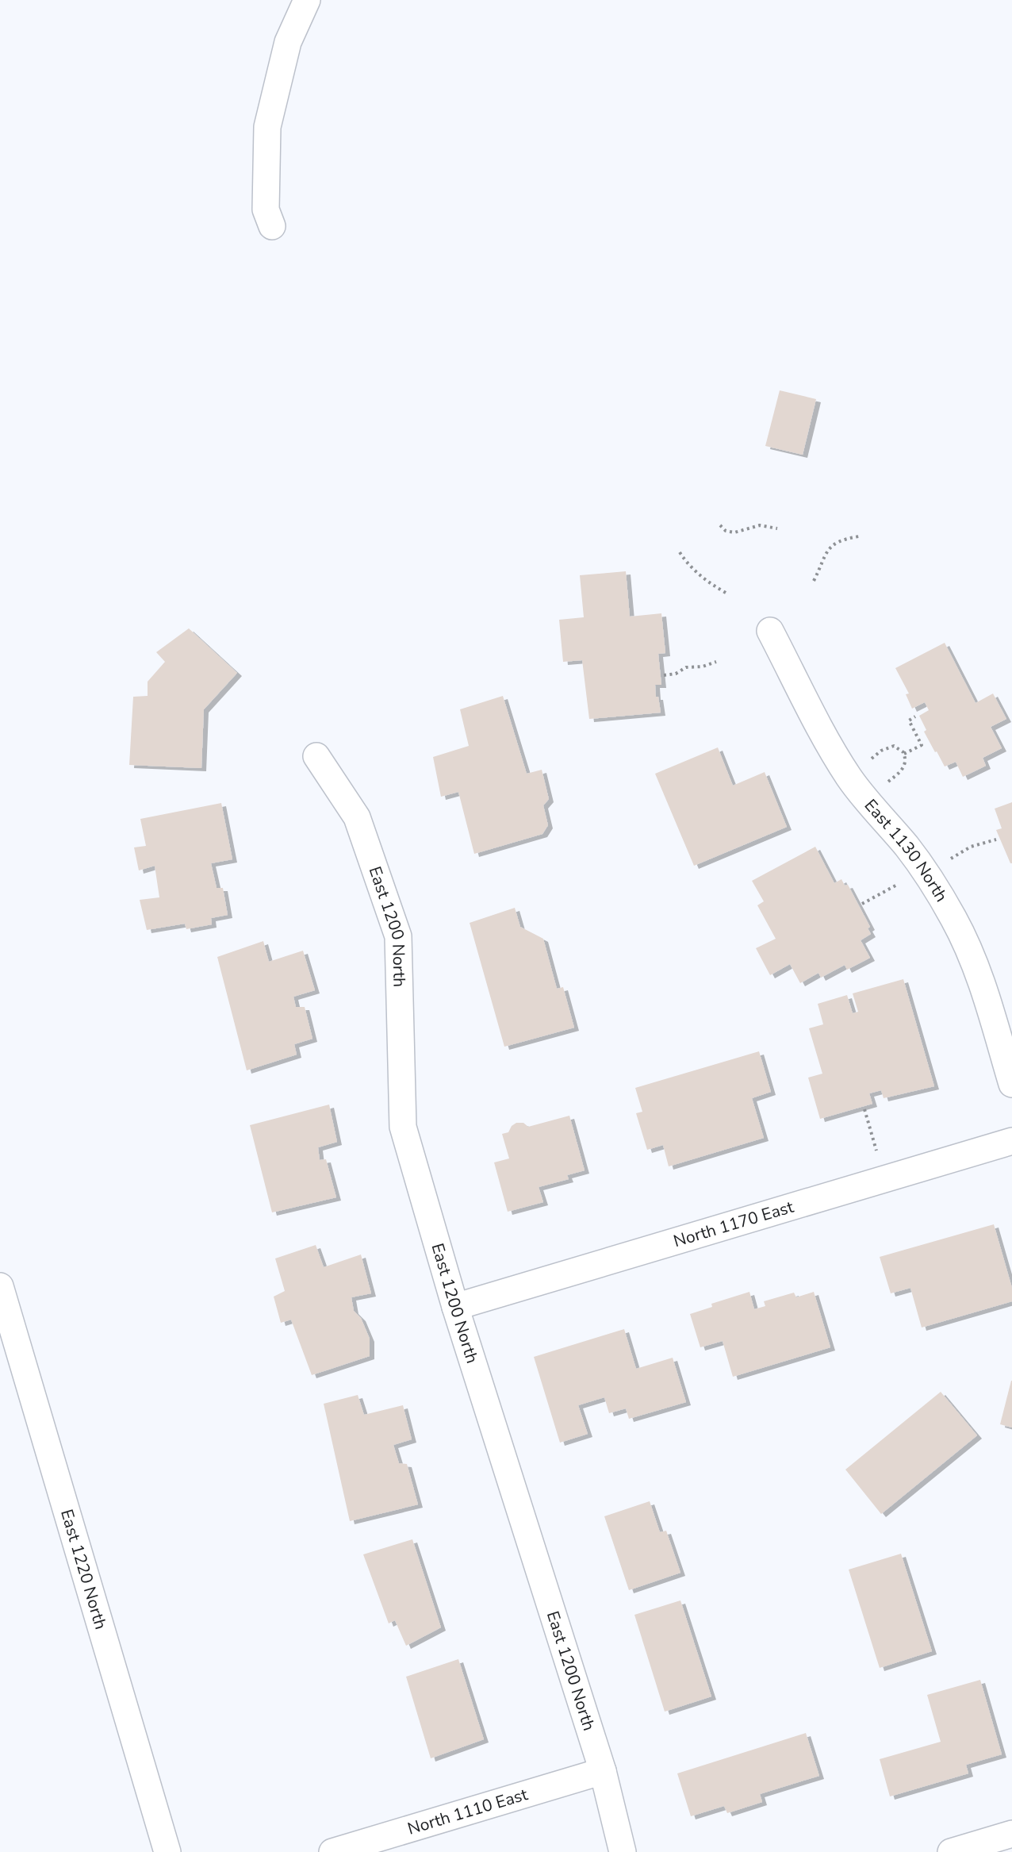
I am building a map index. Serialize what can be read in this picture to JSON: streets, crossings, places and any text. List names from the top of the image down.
{
  "streets": {
    "street": [
      "East 1130 North",
      "East 1200 North",
      "North 1170 East",
      "East 1220 North",
      "North 1110 East"
    ]
  },
  "crossings": [
    ["East 1200 North", "North 1170 East"],
    ["East 1200 North", "North 1110 East"]
  ]
}
